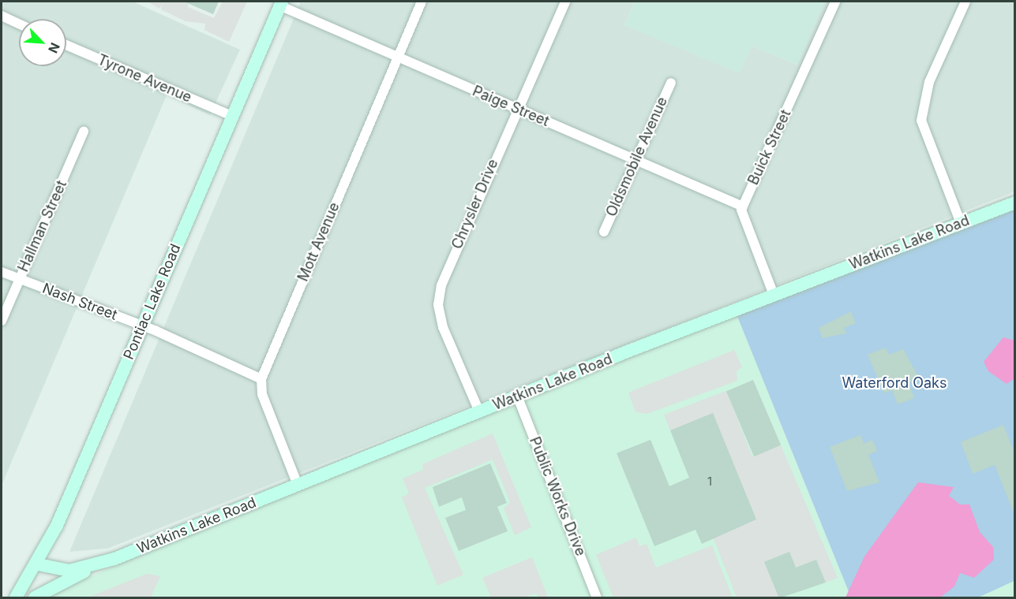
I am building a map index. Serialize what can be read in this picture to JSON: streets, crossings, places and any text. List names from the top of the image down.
{
  "streets": {
    "street": [
      "Tyrone Avenue",
      "Paige Street",
      "Buick Street",
      "Oldsmobile Avenue",
      "Chrysler Drive",
      "Hallman Street",
      "Mott Avenue",
      "Watkins Lake Road",
      "Nash Street",
      "Pontiac Lake Road",
      "Public Works Drive"
    ]
  },
  "crossings": [
    ["Tyrone Avenue", "Pontiac Lake Road"],
    ["Paige Street", "Buick Street"],
    ["Paige Street", "Oldsmobile Avenue"],
    ["Paige Street", "Chrysler Drive"],
    ["Paige Street", "Mott Avenue"],
    ["Paige Street", "Pontiac Lake Road"],
    ["Chrysler Drive", "Watkins Lake Road"],
    ["Hallman Street", "Nash Street"],
    ["Mott Avenue", "Nash Street"],
    ["Watkins Lake Road", "Pontiac Lake Road"],
    ["Watkins Lake Road", "Public Works Drive"],
    ["Nash Street", "Pontiac Lake Road"]
  ],
  "parks": ["Waterford Oaks"],
  "house_numbers": ["1"],
  "north": "bottom right"
}
